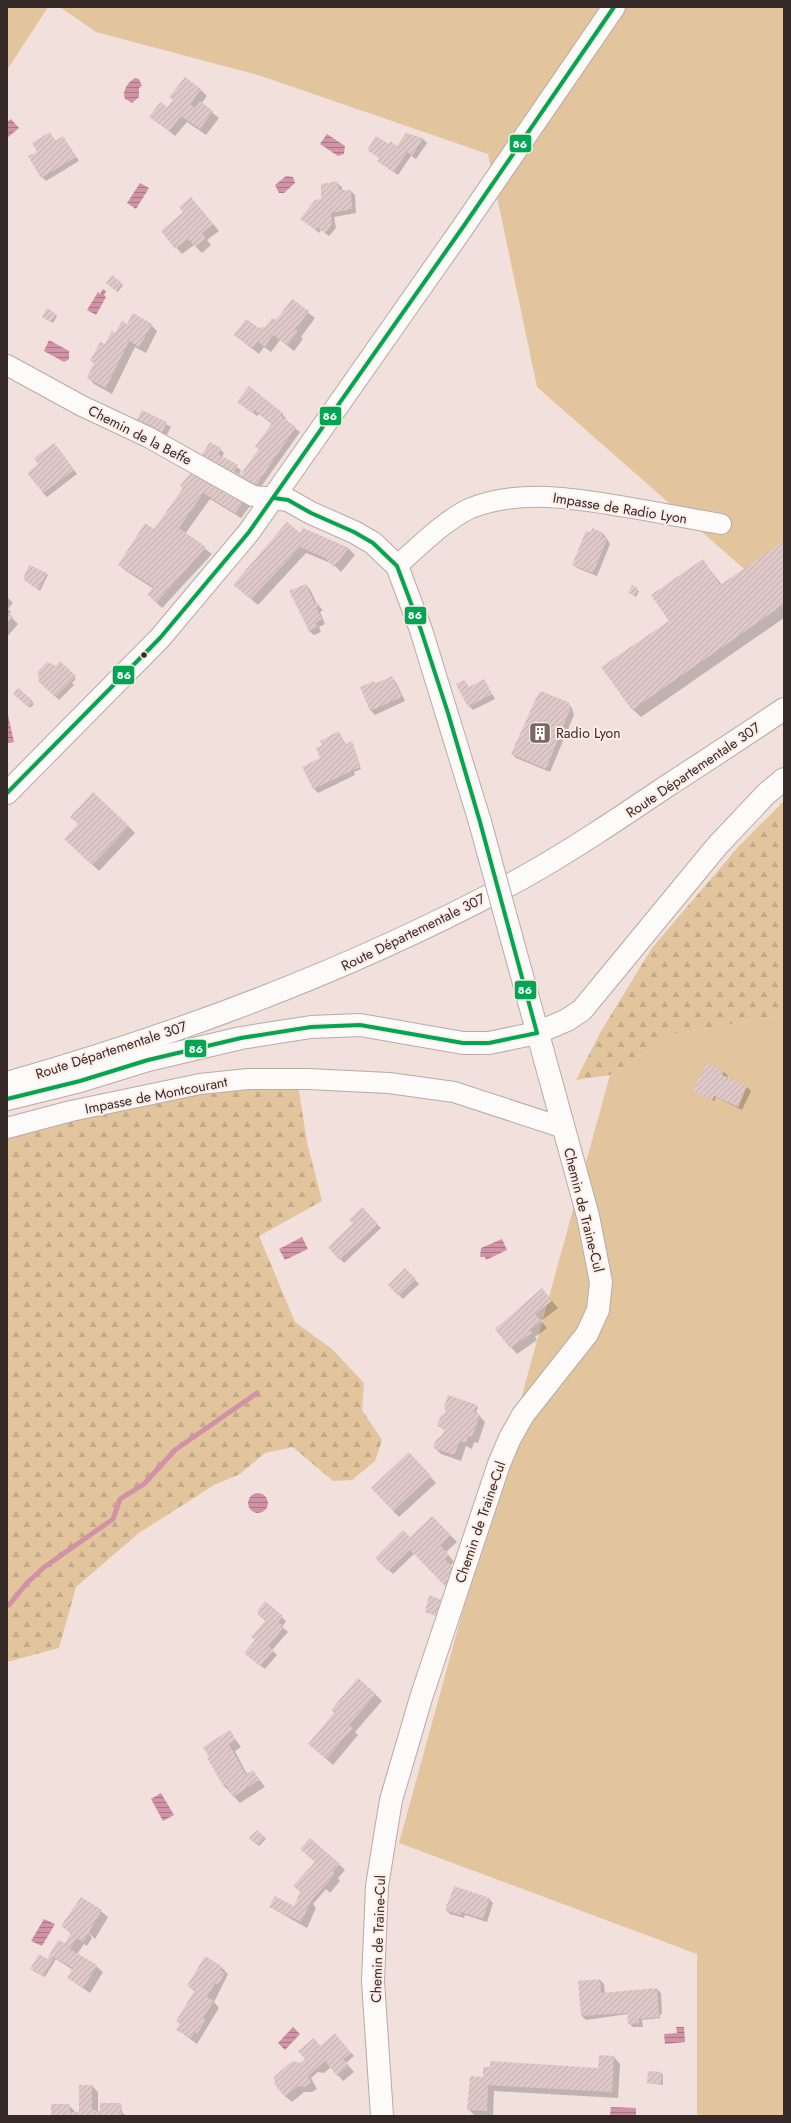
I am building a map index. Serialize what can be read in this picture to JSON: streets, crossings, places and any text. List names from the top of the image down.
{
  "streets": {
    "street": [
      "Chemin de la Beffe",
      "Impasse de Radio Lyon",
      "Route Départementale 307",
      "Impasse de Montcourant",
      "Chemin de Traine-Cul"
    ]
  },
  "crossings": [
    ["Chemin de la Beffe", "Chemin de Traine-Cul"],
    ["Impasse de Radio Lyon", "Chemin de Traine-Cul"],
    ["Impasse de Montcourant", "Chemin de Traine-Cul"]
  ],
  "places": {
    "building": ["Radio Lyon"]
  },
  "lines": ["transit line 86"]
}
